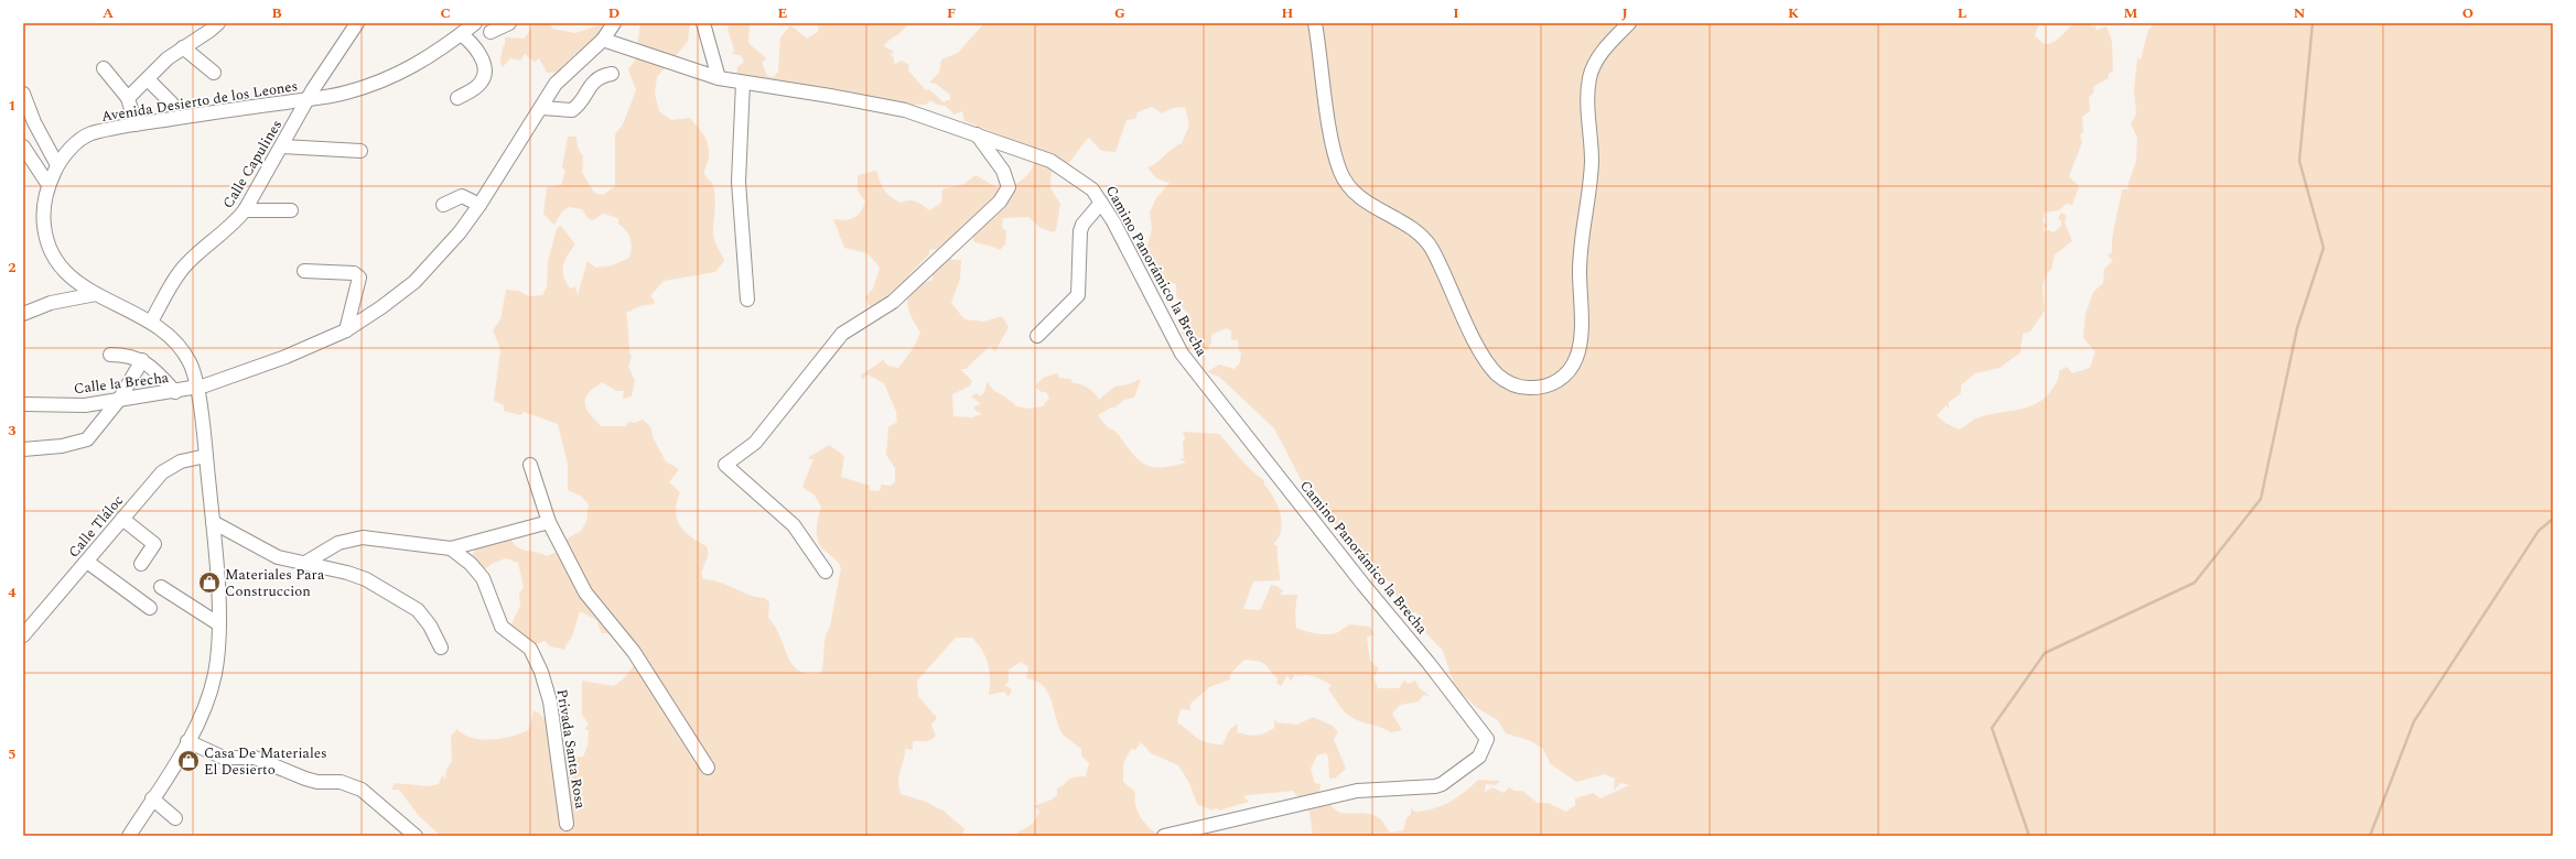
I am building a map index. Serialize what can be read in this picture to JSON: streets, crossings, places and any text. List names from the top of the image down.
{
  "streets": {
    "street": [
      "Avenida Desierto de los Leones",
      "Calle Capulines",
      "Camino Panorámico la Brecha",
      "Calle la Brecha",
      "Calle Tláloc",
      "Privada Santa Rosa"
    ]
  },
  "crossings": [
    ["Avenida Desierto de los Leones", "Calle Capulines"],
    ["Avenida Desierto de los Leones", "Calle la Brecha"],
    ["Avenida Desierto de los Leones", "Calle Tláloc"]
  ],
  "places": {
    "shop": ["Materiales Para Construccion", "Casa De Materiales El Desierto"]
  },
  "grid": {
    "columns": [
      "A",
      "B",
      "C",
      "D",
      "E",
      "F",
      "G",
      "H",
      "I",
      "J",
      "K",
      "L",
      "M",
      "N",
      "O"
    ],
    "rows": [
      "1",
      "2",
      "3",
      "4",
      "5"
    ]
  }
}
